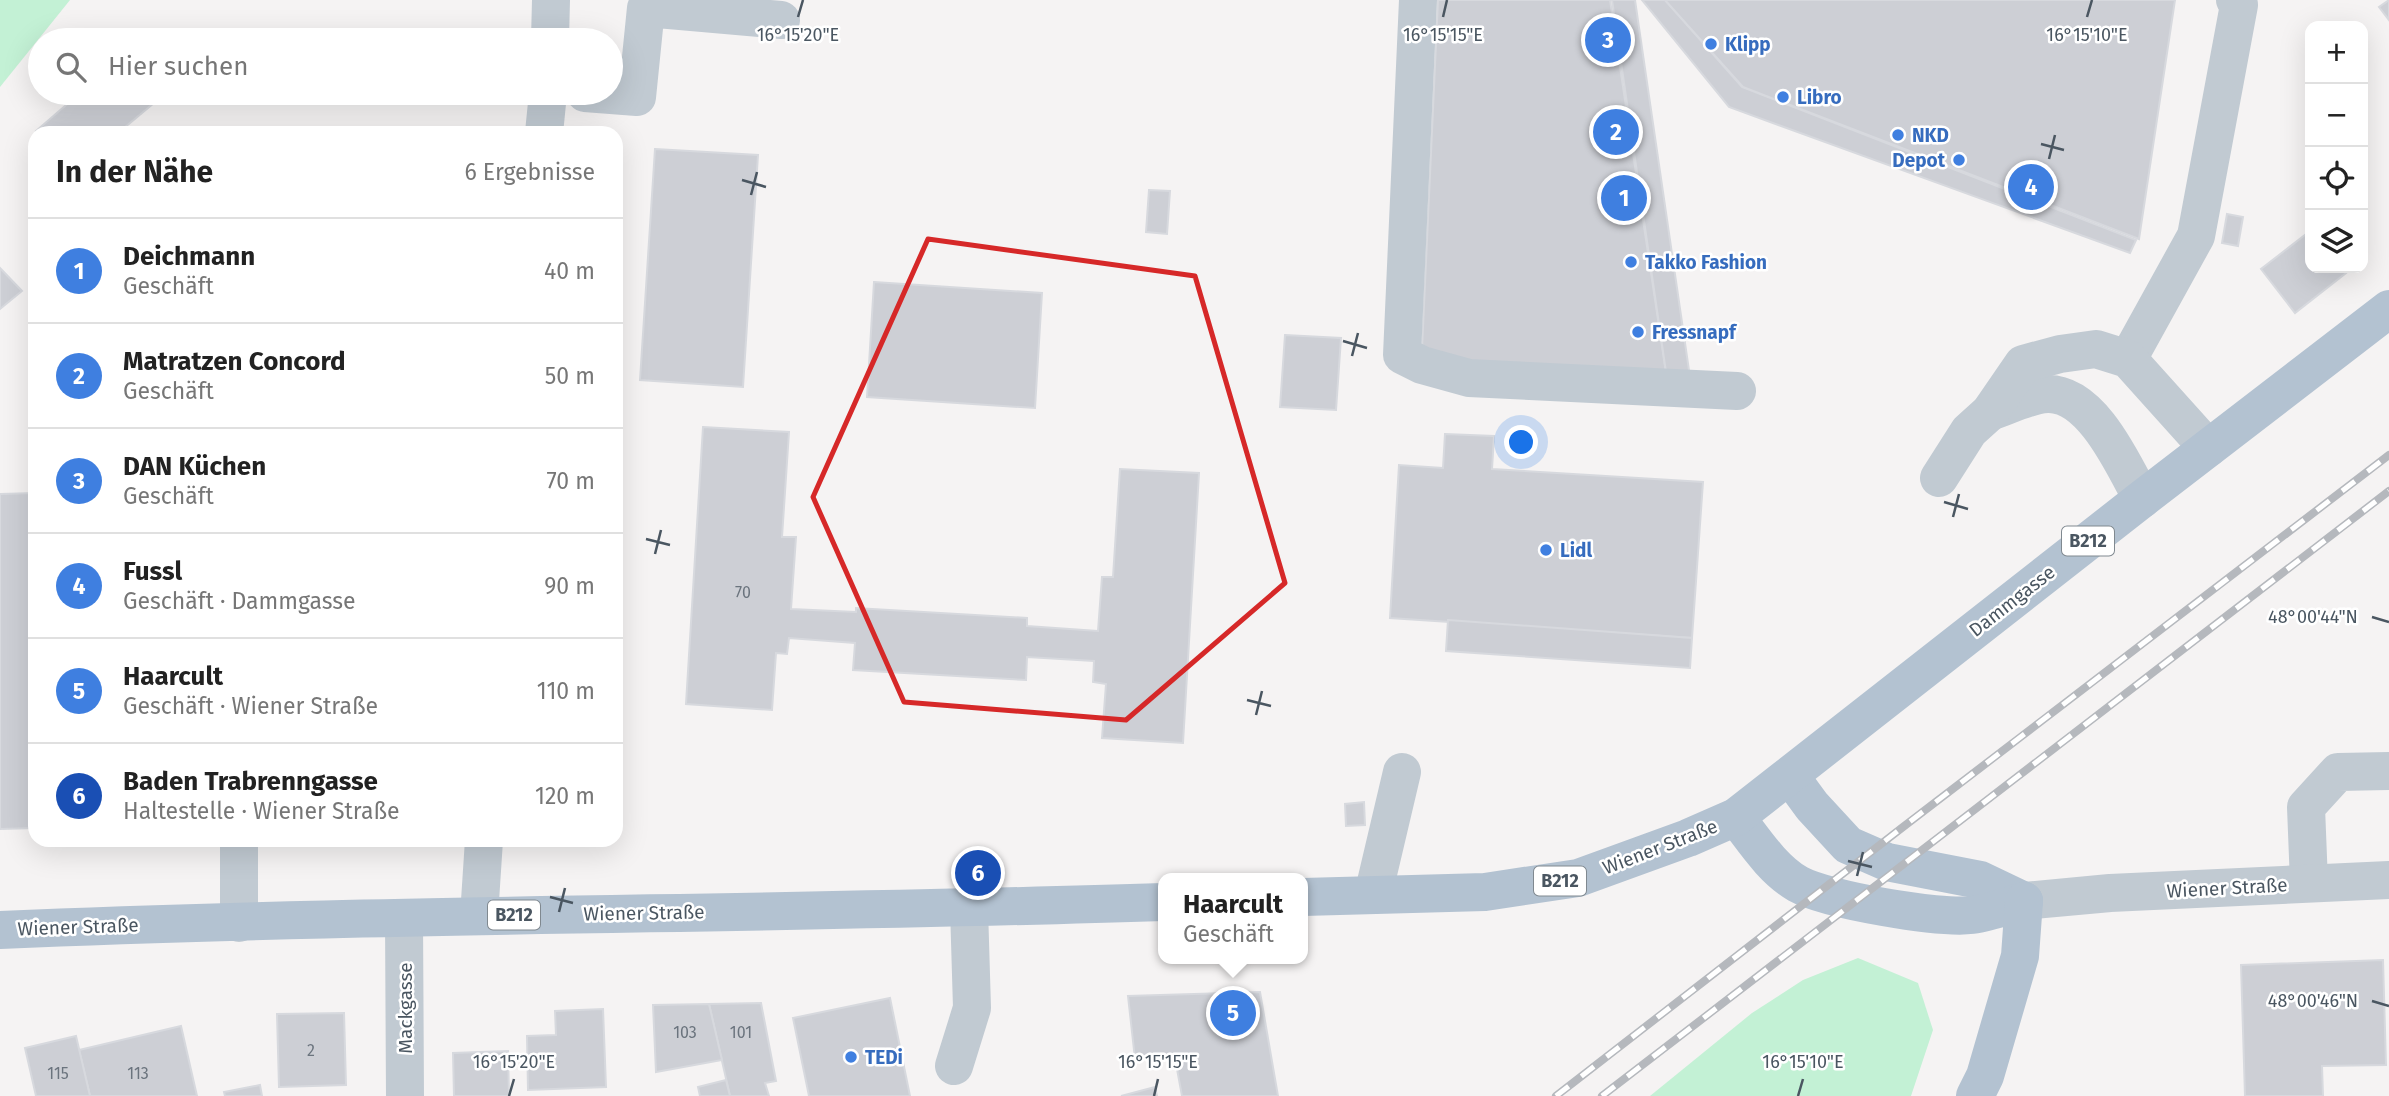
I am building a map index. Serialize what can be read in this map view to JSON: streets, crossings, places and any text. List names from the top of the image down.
{
  "streets": {
    "main road": ["B212", "Dammgasse", "Wiener Straße"],
    "street": ["Mackgasse"]
  },
  "crossings": [
    ["Dammgasse", "Wiener Straße"],
    ["Wiener Straße", "Mackgasse"]
  ],
  "places": [
    "Klipp",
    "Libro",
    "NKD",
    "Depot",
    "Takko Fashion",
    "Fressnapf",
    "Lidl",
    "TEDi"
  ],
  "house_numbers": [
    "70",
    "103",
    "101",
    "2",
    "115",
    "113"
  ],
  "page": {
    "pins": [
      "3",
      "2",
      "4",
      "1",
      "6",
      "5"
    ],
    "map_buttons": ["+", "−"],
    "search": "Hier suchen",
    "heading": ["In der Nähe", "6 Ergebnisse"],
    "list": [
      {
        "mark": "1",
        "name": "Deichmann",
        "note": "Geschäft",
        "value": "40 m"
      },
      {
        "mark": "2",
        "name": "Matratzen Concord",
        "note": "Geschäft",
        "value": "50 m"
      },
      {
        "mark": "3",
        "name": "DAN Küchen",
        "note": "Geschäft",
        "value": "70 m"
      },
      {
        "mark": "4",
        "name": "Fussl",
        "note": "Geschäft · Dammgasse",
        "value": "90 m"
      },
      {
        "mark": "5",
        "name": "Haarcult",
        "note": "Geschäft · Wiener Straße",
        "value": "110 m"
      },
      {
        "mark": "6",
        "name": "Baden Trabrenngasse",
        "note": "Haltestelle · Wiener Straße",
        "value": "120 m"
      }
    ],
    "popup": ["Haarcult", "Geschäft"]
  },
  "coordinates": [
    "16°15'20\"E",
    "16°15'15\"E",
    "16°15'10\"E",
    "48°00'44\"N",
    "48°00'46\"N"
  ]
}
